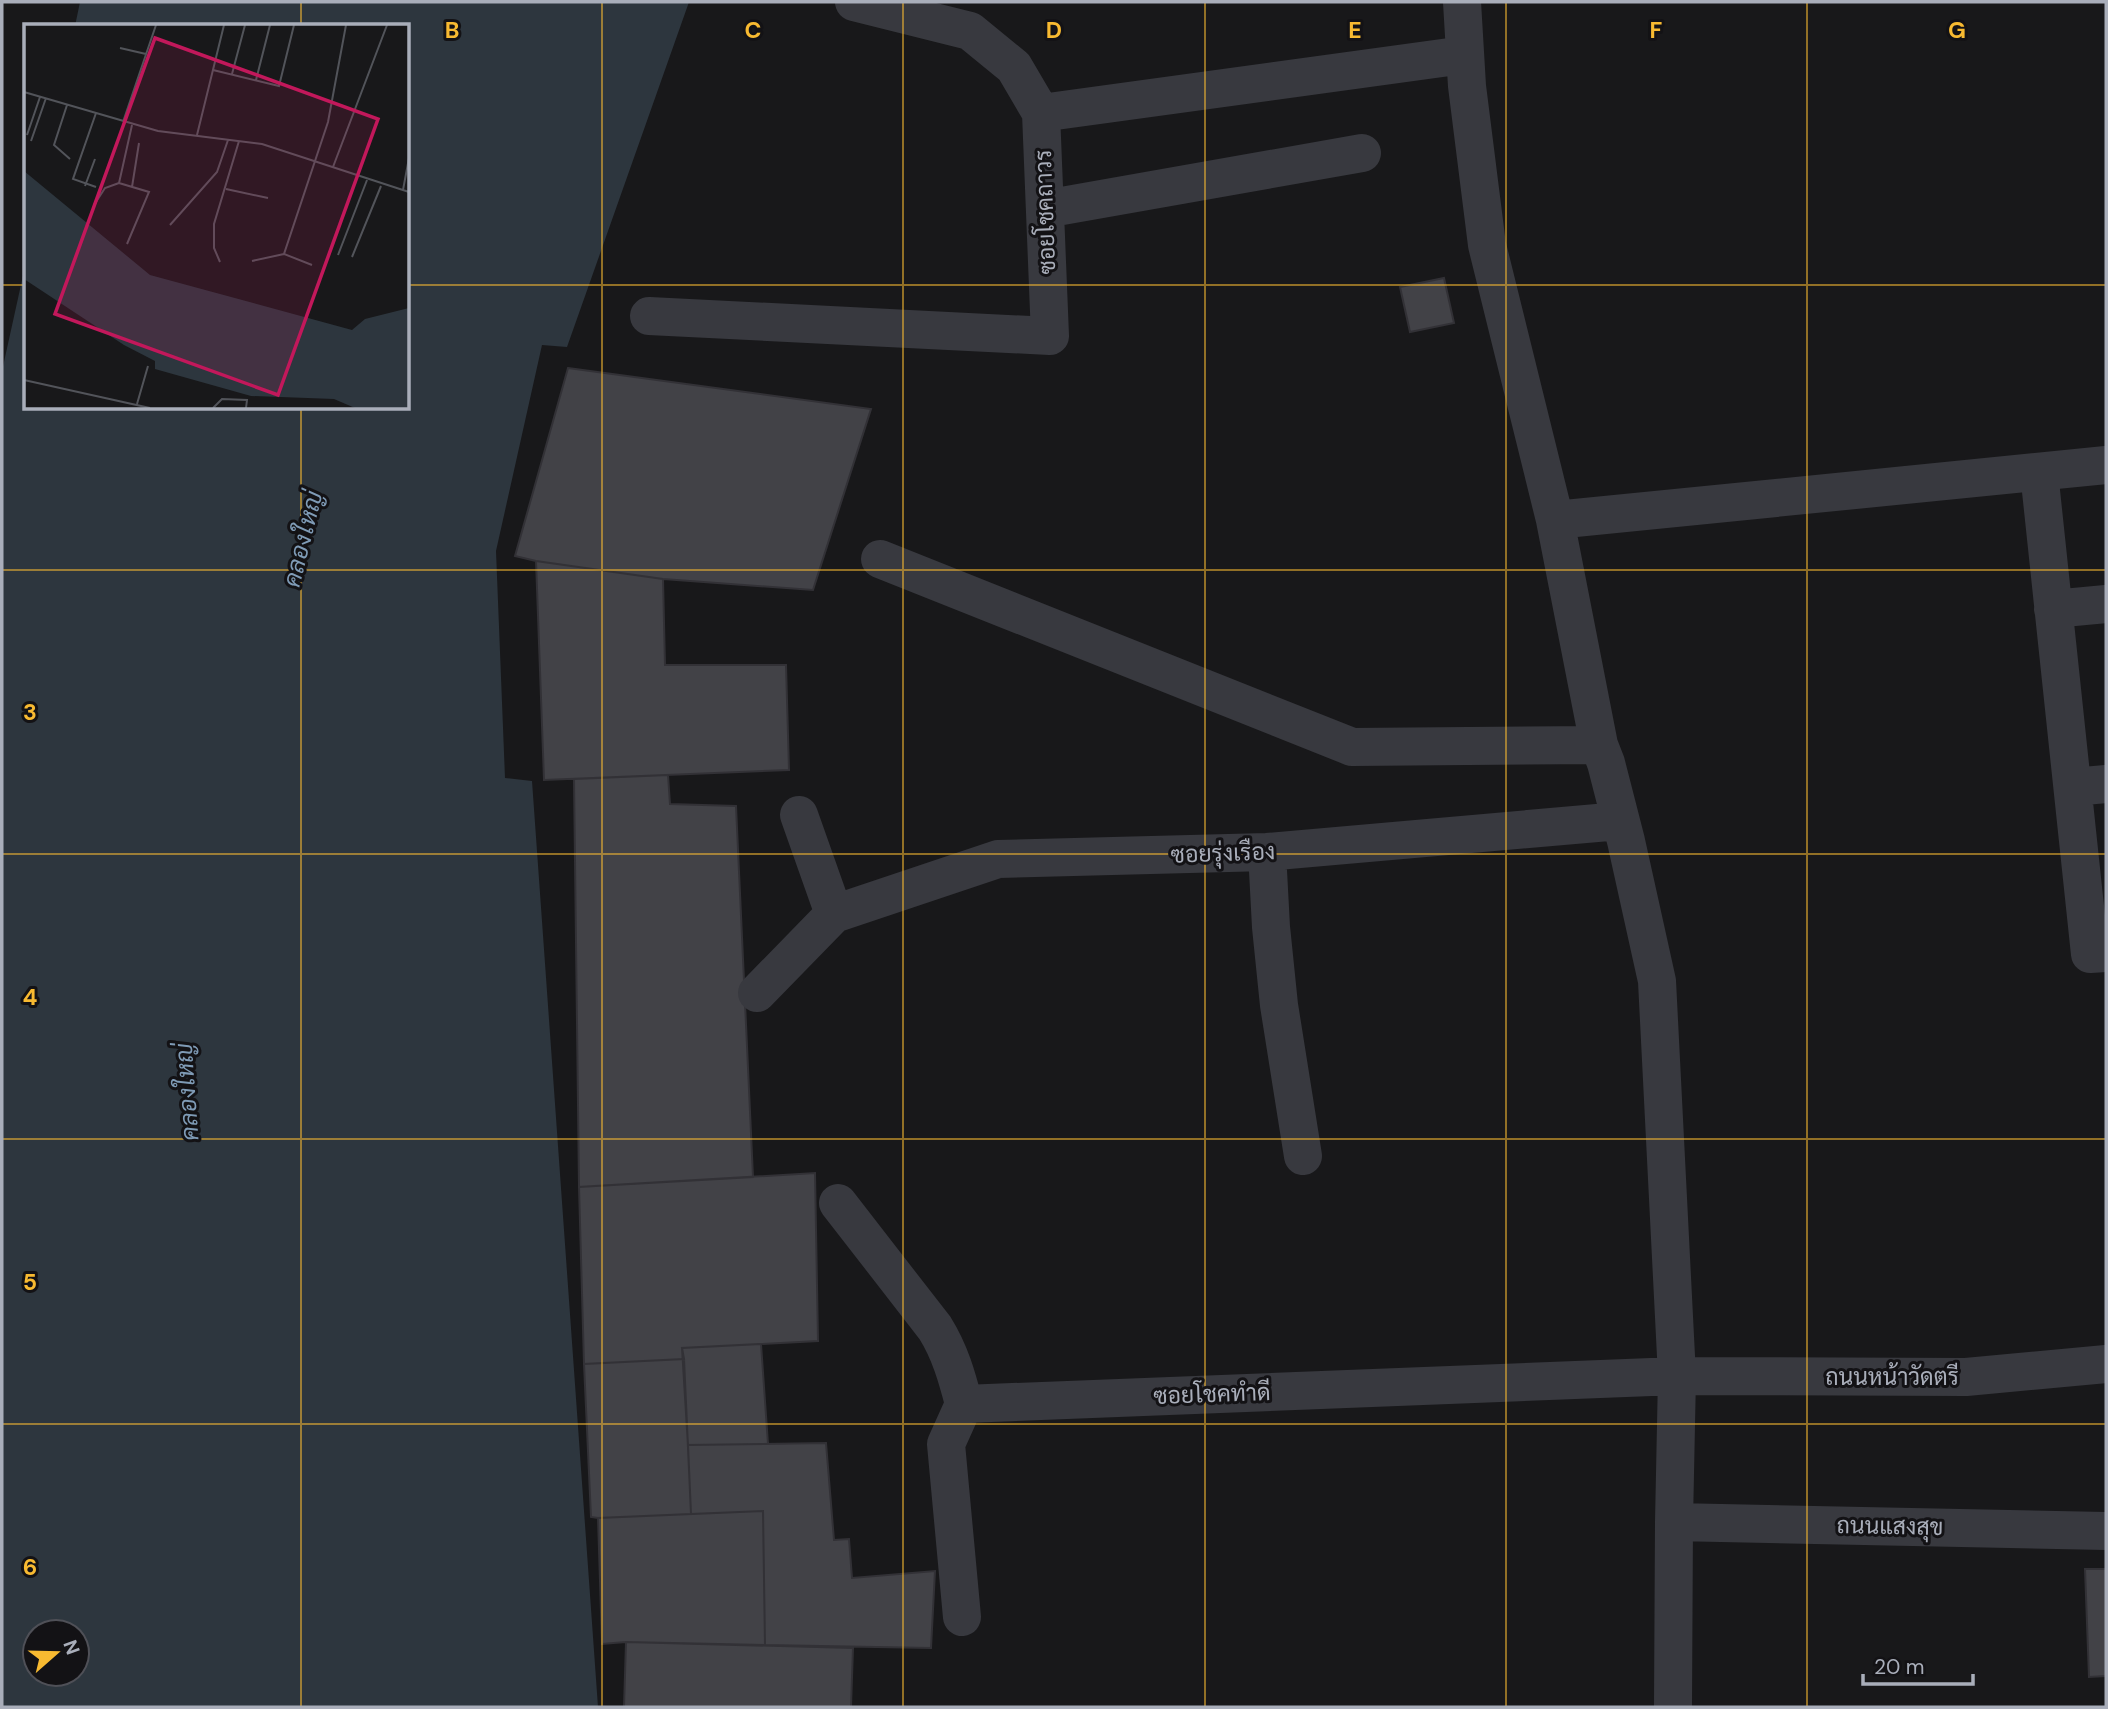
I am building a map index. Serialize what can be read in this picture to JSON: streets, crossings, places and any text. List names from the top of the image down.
{
  "streets": {
    "street": [
      "ซอยโชคถาวร",
      "ซอยรุ่งเรือง",
      "ถนนหน้าวัดตรี",
      "ซอยโชคทำดี",
      "ถนนแสงสุข"
    ]
  },
  "crossings": [
    ["ถนนหน้าวัดตรี", "ซอยโชคทำดี"]
  ],
  "water": ["คลองใหญ่"],
  "scale_bar": "20 m",
  "north": "right",
  "grid": {
    "columns": [
      "B",
      "C",
      "D",
      "E",
      "F",
      "G"
    ],
    "rows": [
      "3",
      "4",
      "5",
      "6"
    ]
  }
}
